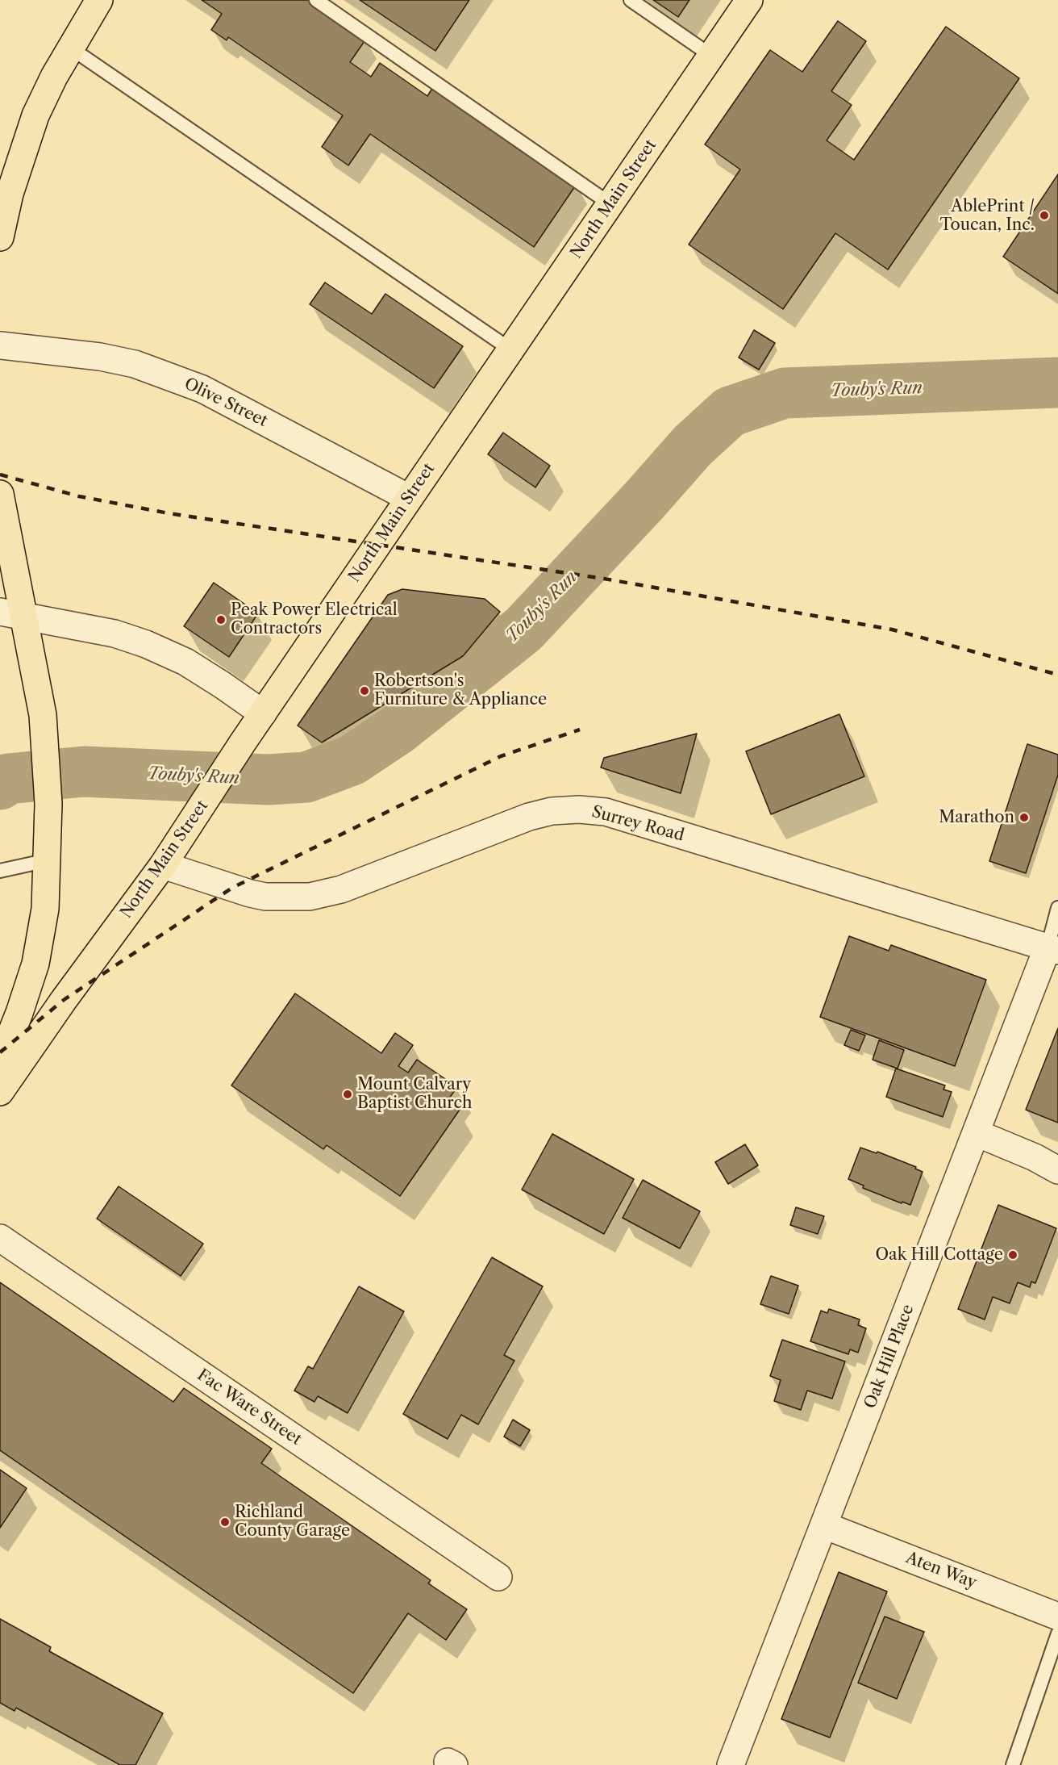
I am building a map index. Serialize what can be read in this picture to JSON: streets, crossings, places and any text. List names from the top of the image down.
{
  "streets": {
    "highway": ["North Main Street"],
    "street": [
      "Olive Street",
      "Surrey Road",
      "Oak Hill Place",
      "Fac Ware Street",
      "Aten Way"
    ]
  },
  "crossings": [
    ["North Main Street", "Olive Street"],
    ["North Main Street", "Surrey Road"],
    ["Surrey Road", "Oak Hill Place"],
    ["Oak Hill Place", "Aten Way"]
  ],
  "water": ["Touby's Run"],
  "places": [
    "AblePrint / Toucan, Inc.",
    "Peak Power Electrical Contractors",
    "Robertson's Furniture & Appliance",
    "Marathon",
    "Mount Calvary Baptist Church",
    "Oak Hill Cottage",
    "Richland County Garage"
  ]
}
